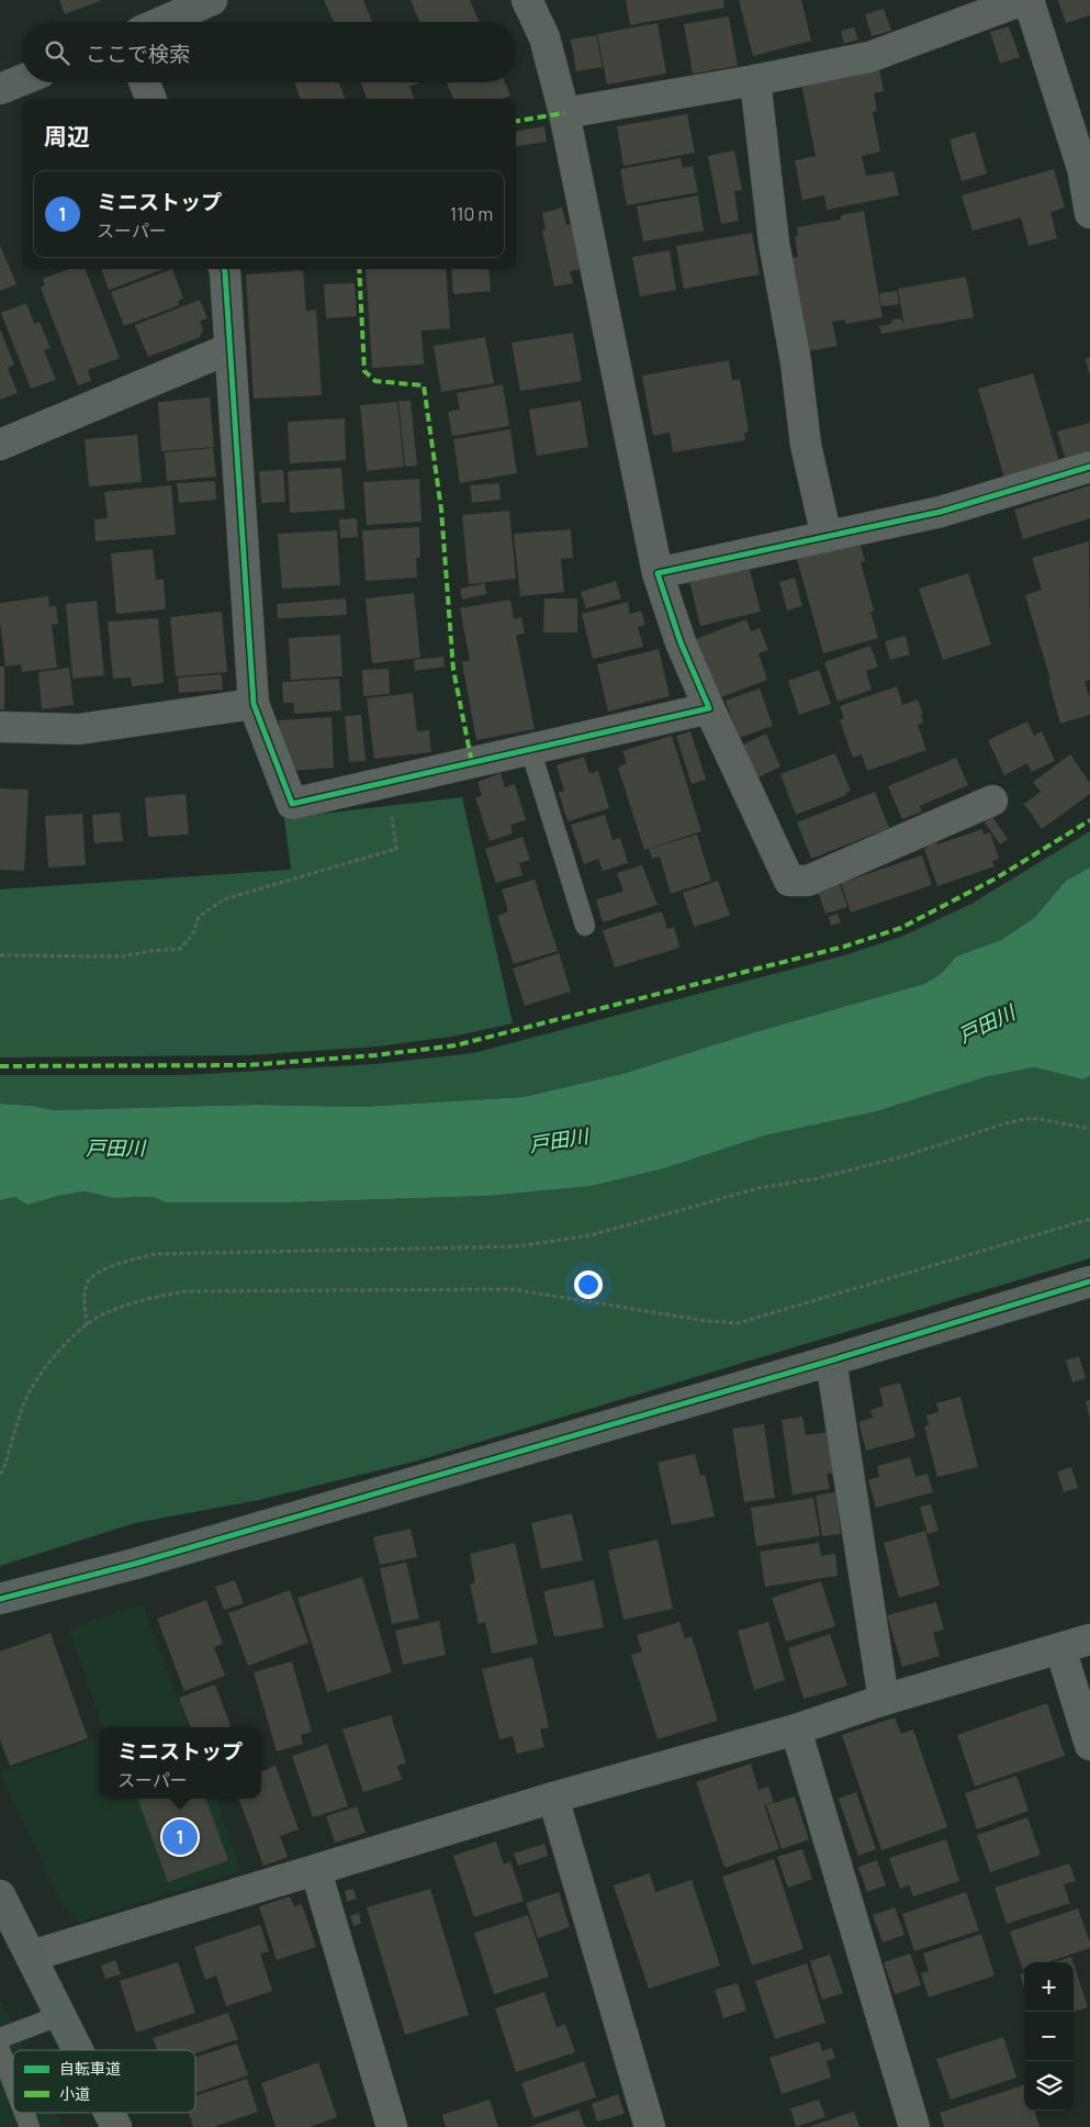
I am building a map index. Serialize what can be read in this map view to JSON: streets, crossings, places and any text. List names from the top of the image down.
{
  "water": ["戸田川"],
  "legend": ["自転車道", "小道"],
  "page": {
    "search": "ここで検索",
    "heading": "周辺",
    "list": [
      {
        "mark": "1",
        "name": "ミニストップ",
        "note": "スーパー",
        "value": "110 m"
      }
    ],
    "popup": ["ミニストップ", "スーパー"],
    "pins": "1",
    "map_buttons": ["+", "−"]
  }
}
